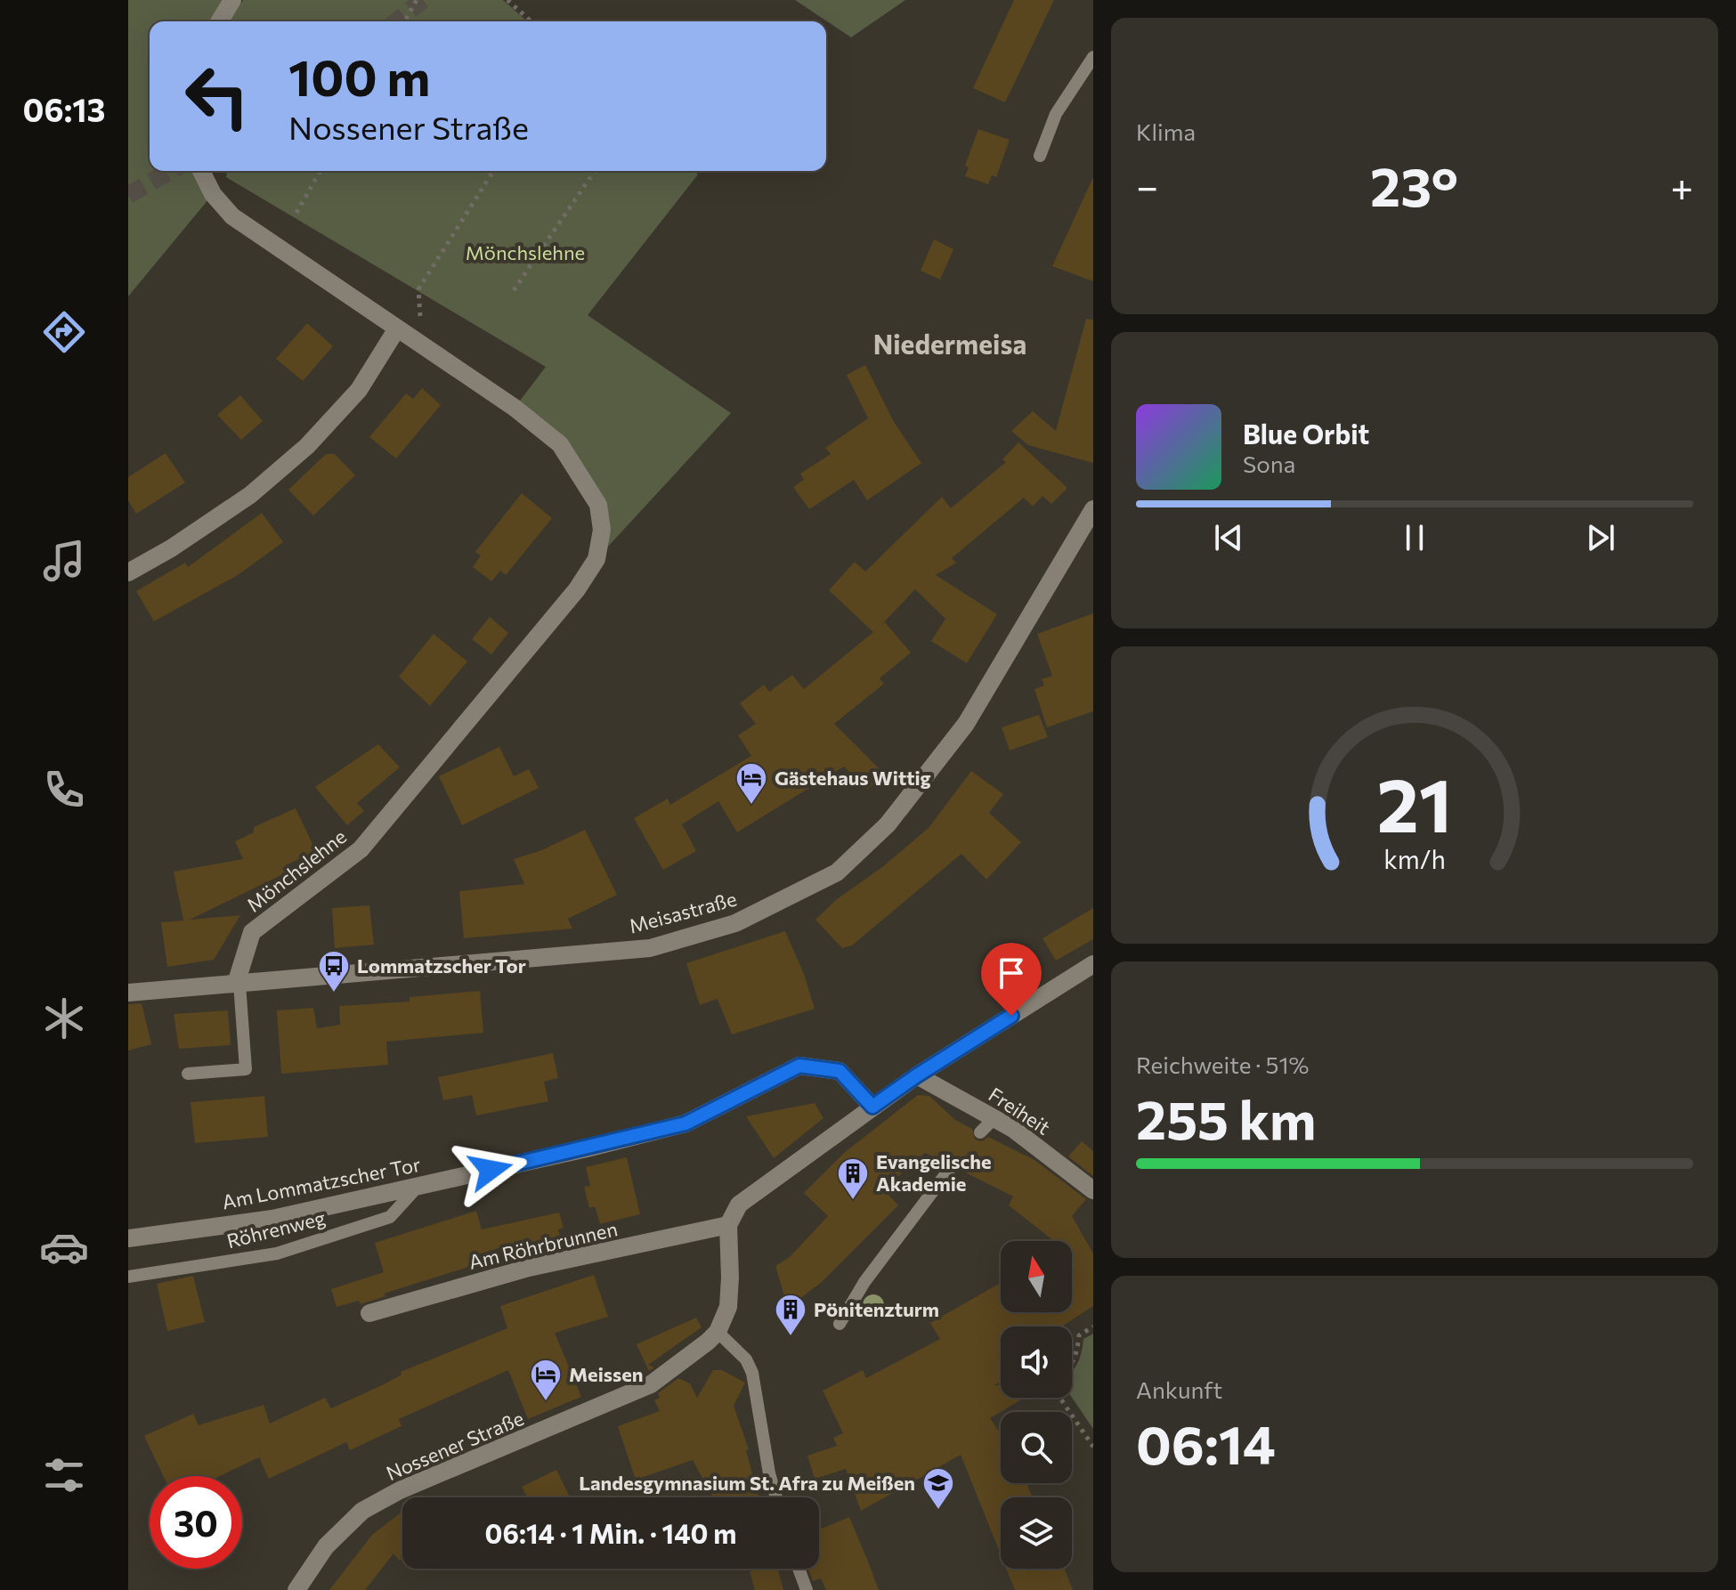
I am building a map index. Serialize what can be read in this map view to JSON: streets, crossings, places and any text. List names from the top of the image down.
{
  "streets": {
    "street": [
      "Mönchslehne",
      "Meisastraße",
      "Freiheit",
      "Am Lommatzscher Tor",
      "Am Röhrbrunnen",
      "Nossener Straße"
    ],
    "lane": ["Röhrenweg"]
  },
  "crossings": [
    ["Mönchslehne", "Meisastraße"],
    ["Am Lommatzscher Tor", "Röhrenweg"]
  ],
  "districts": ["Niedermeisa"],
  "parks": ["Mönchslehne"],
  "places": {
    "hotel": ["Gästehaus Wittig", "Meissen"],
    "bus stop": ["Lommatzscher Tor"],
    "building": ["Evangelische Akademie", "Pönitenzturm"],
    "school or university": ["Landesgymnasium St. Afra zu Meißen"]
  },
  "north": "top",
  "page": {
    "tabs": "06:13",
    "tile": [
      "Klima",
      ["Reichweite · 51%", "255 km"],
      ["Ankunft", "06:14"]
    ],
    "turn": ["100 m", "Nossener Straße"],
    "heat": ["−", "23°", "+"],
    "song": ["Blue Orbit", "Sona"],
    "limit": "30",
    "trip": "06:14 · 1 Min. · 140 m",
    "gauge": ["21", "km/h"]
  }
}
